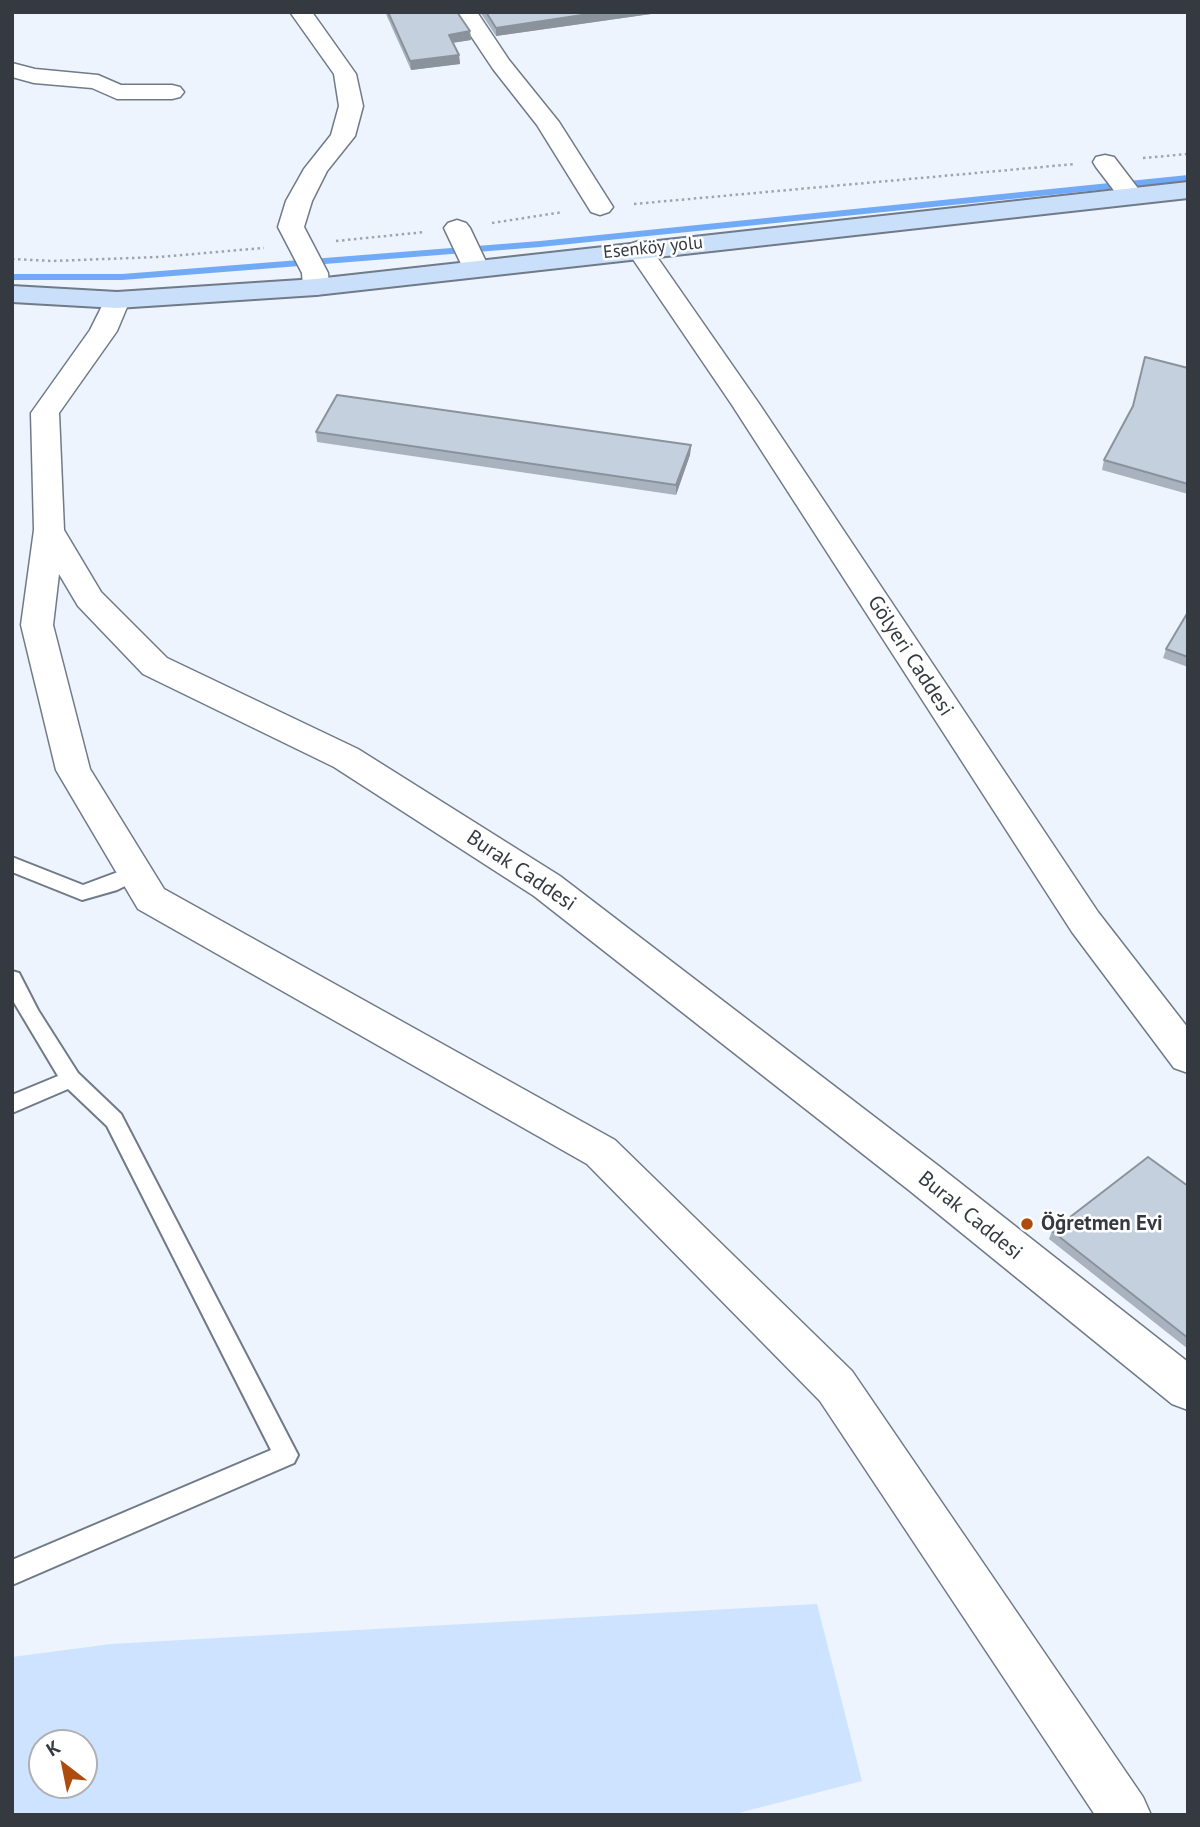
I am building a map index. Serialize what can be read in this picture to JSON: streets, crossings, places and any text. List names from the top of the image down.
{
  "streets": {
    "street": ["Esenköy yolu", "Gölyeri Caddesi", "Burak Caddesi"]
  },
  "crossings": [
    ["Esenköy yolu", "Gölyeri Caddesi"],
    ["Esenköy yolu", "Burak Caddesi"]
  ],
  "places": ["Öğretmen Evi"],
  "north": "top left"
}
